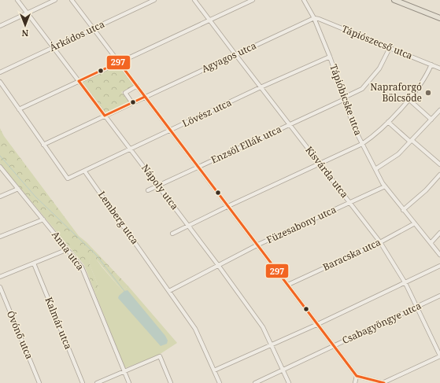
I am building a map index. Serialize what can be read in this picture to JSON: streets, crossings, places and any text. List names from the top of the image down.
{
  "streets": {
    "street": [
      "Árkádos utca",
      "Tápiószecső utca",
      "Agyagos utca",
      "Tápióbicske utca",
      "Lövész utca",
      "Enzsöl Ellák utca",
      "Kisvárda utca",
      "Nápoly utca",
      "Lemberg utca",
      "Füzesabony utca",
      "Anna utca",
      "Baracska utca",
      "Kalmár utca",
      "Csabagyöngye utca",
      "Óvónő utca"
    ]
  },
  "crossings": [
    ["Árkádos utca", "Nápoly utca"],
    ["Tápiószecső utca", "Agyagos utca"],
    ["Tápiószecső utca", "Tápióbicske utca"],
    ["Tápiószecső utca", "Enzsöl Ellák utca"],
    ["Agyagos utca", "Tápióbicske utca"],
    ["Agyagos utca", "Kisvárda utca"],
    ["Tápióbicske utca", "Lövész utca"],
    ["Tápióbicske utca", "Enzsöl Ellák utca"],
    ["Tápióbicske utca", "Füzesabony utca"],
    ["Tápióbicske utca", "Baracska utca"],
    ["Lövész utca", "Kisvárda utca"],
    ["Lövész utca", "Nápoly utca"],
    ["Lövész utca", "Lemberg utca"],
    ["Enzsöl Ellák utca", "Kisvárda utca"],
    ["Enzsöl Ellák utca", "Nápoly utca"],
    ["Kisvárda utca", "Füzesabony utca"],
    ["Kisvárda utca", "Baracska utca"],
    ["Kisvárda utca", "Csabagyöngye utca"],
    ["Nápoly utca", "Füzesabony utca"],
    ["Nápoly utca", "Csabagyöngye utca"],
    ["Lemberg utca", "Füzesabony utca"]
  ],
  "places": ["Napraforgó Bölcsőde"],
  "lines": ["transit line 297"],
  "north": "bottom"
}
